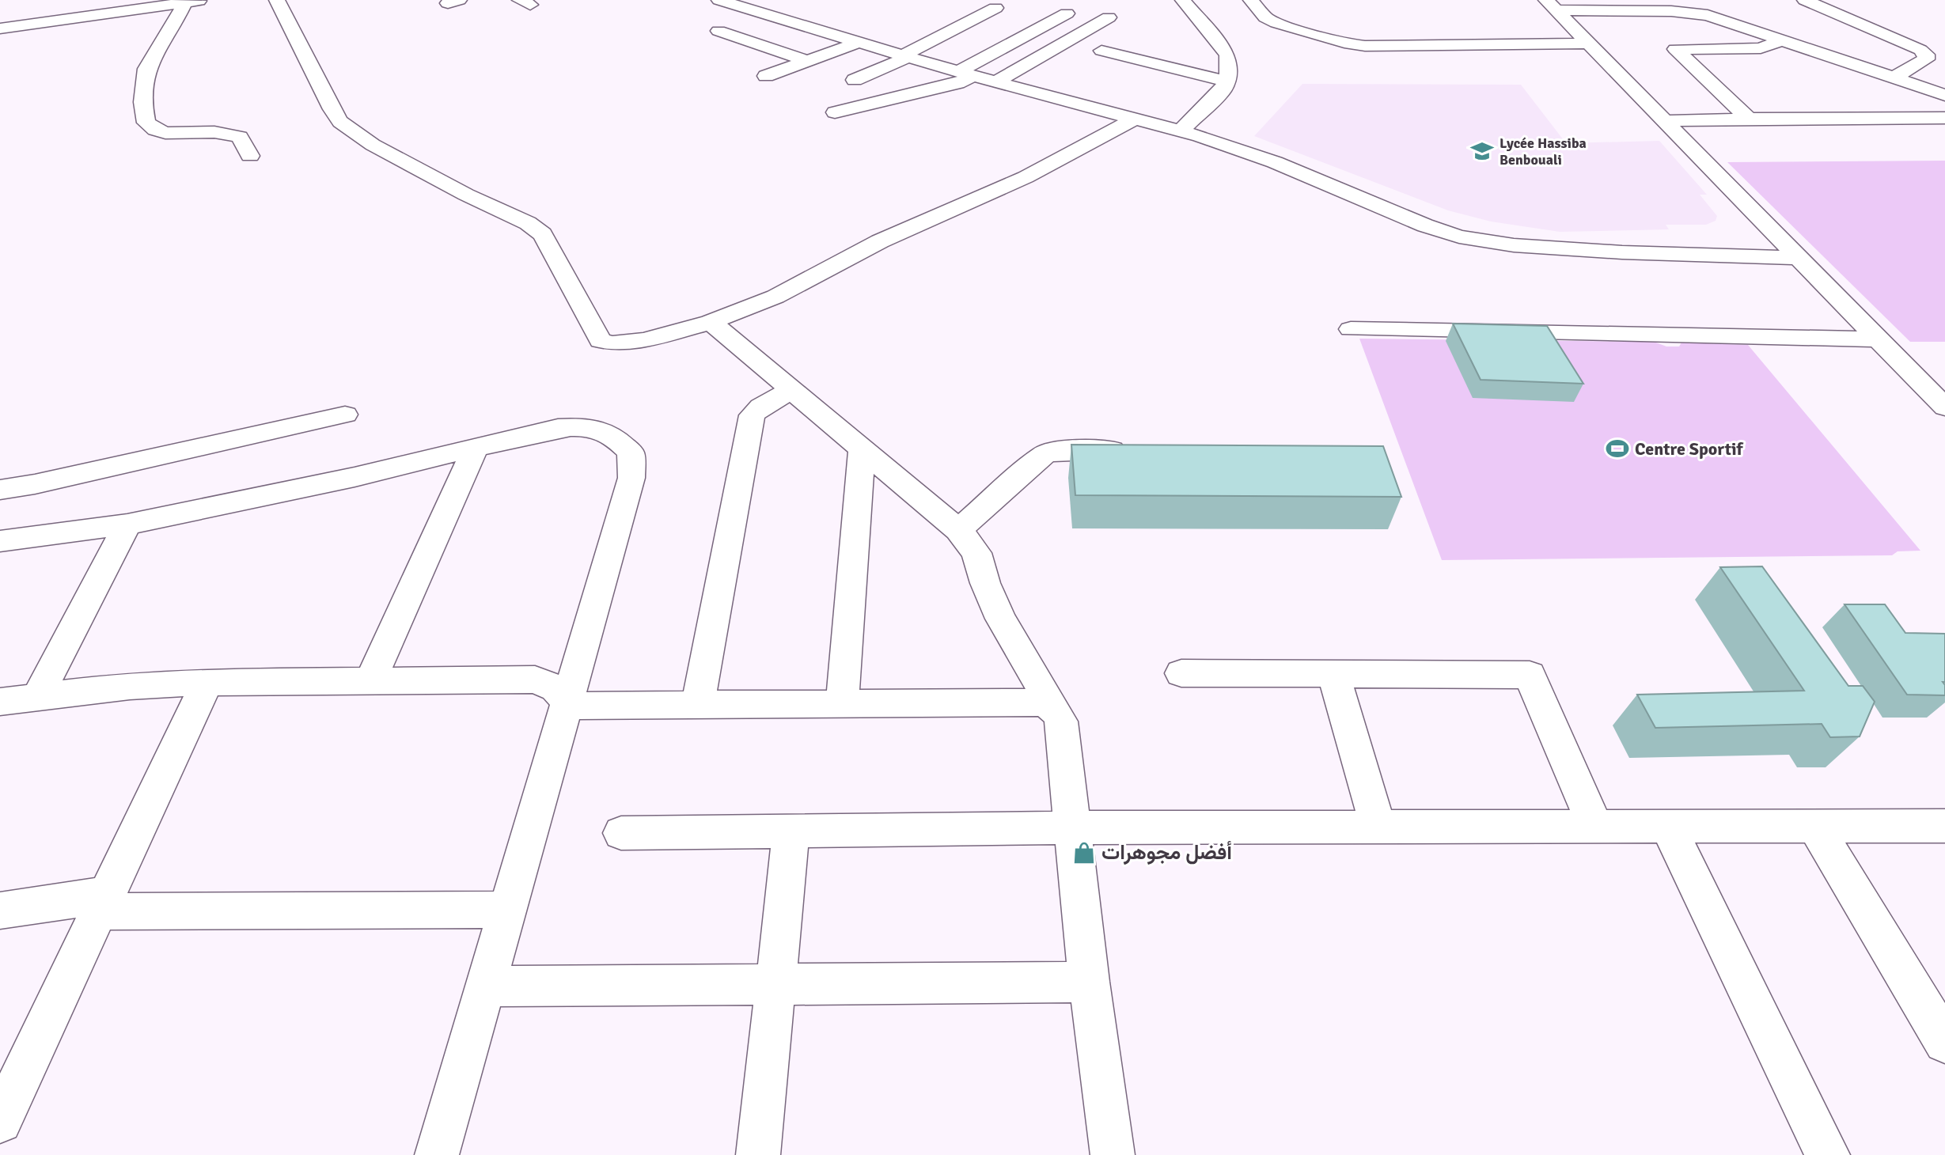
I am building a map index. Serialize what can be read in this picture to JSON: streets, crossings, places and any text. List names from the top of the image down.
{
  "places": {
    "school or university": ["Lycée Hassiba Benbouali"],
    "sports": ["Centre Sportif"],
    "shop": ["أفضل مجوهرات"]
  }
}
